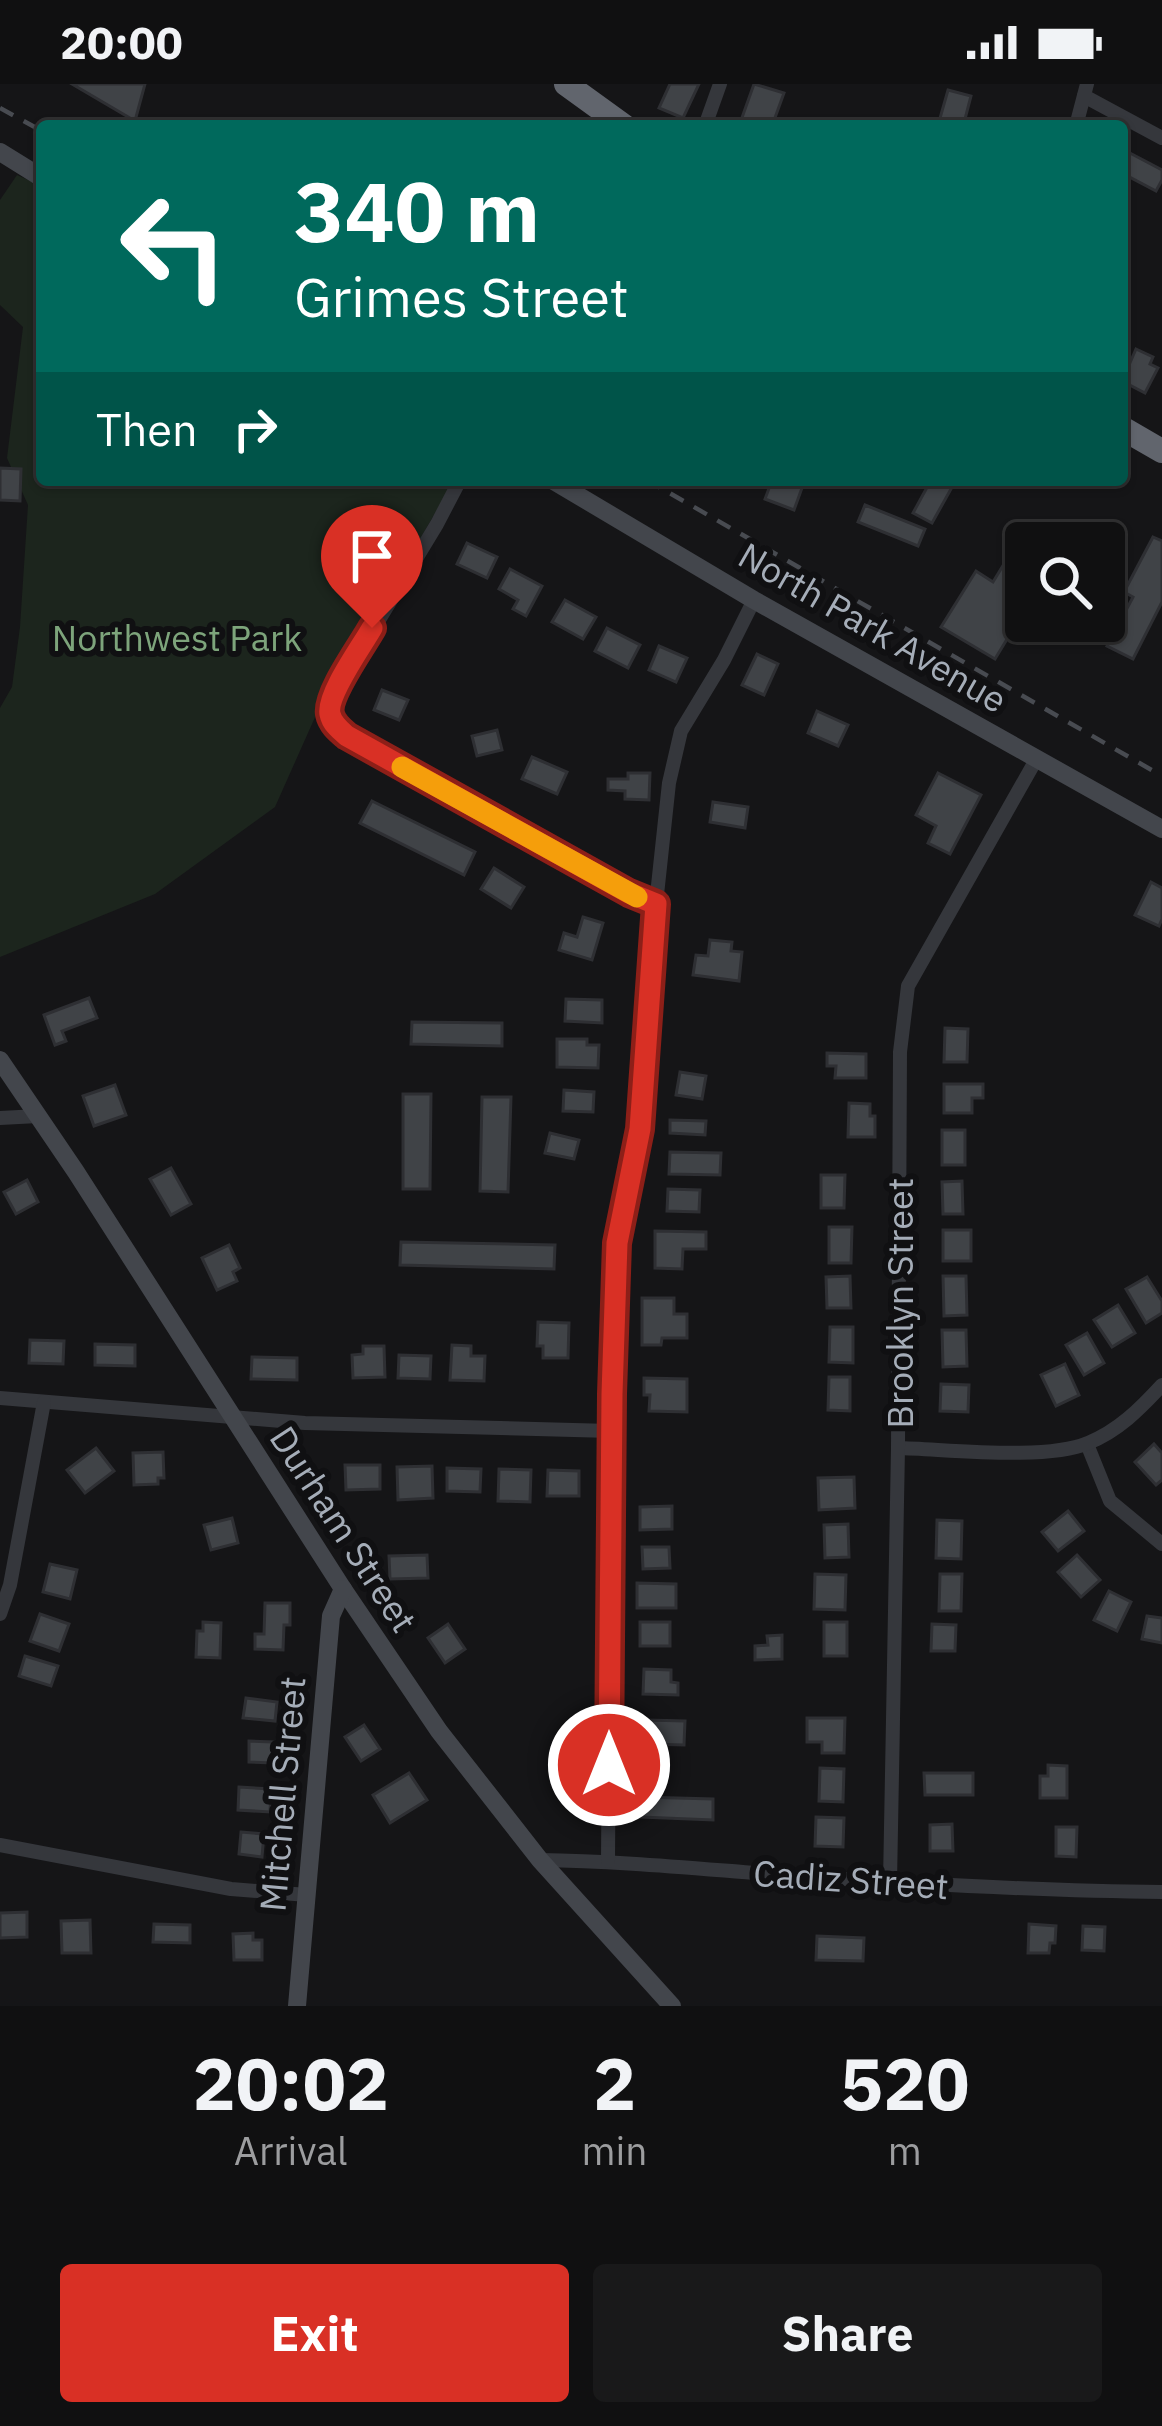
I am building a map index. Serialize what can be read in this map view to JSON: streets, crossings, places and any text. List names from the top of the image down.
{
  "streets": {
    "street": [
      "North Park Avenue",
      "Brooklyn Street",
      "Durham Street",
      "Mitchell Street",
      "Cadiz Street"
    ]
  },
  "crossings": [
    ["North Park Avenue", "Brooklyn Street"],
    ["Brooklyn Street", "Cadiz Street"],
    ["Durham Street", "Mitchell Street"],
    ["Durham Street", "Cadiz Street"]
  ],
  "parks": ["Northwest Park"],
  "page": {
    "status": "20:00",
    "turn": ["340 m", "Grimes Street"],
    "then": "Then",
    "eta": [
      "20:02",
      "Arrival",
      "2",
      "min",
      "520",
      "m"
    ],
    "buttons": ["Exit", "Share"]
  }
}
